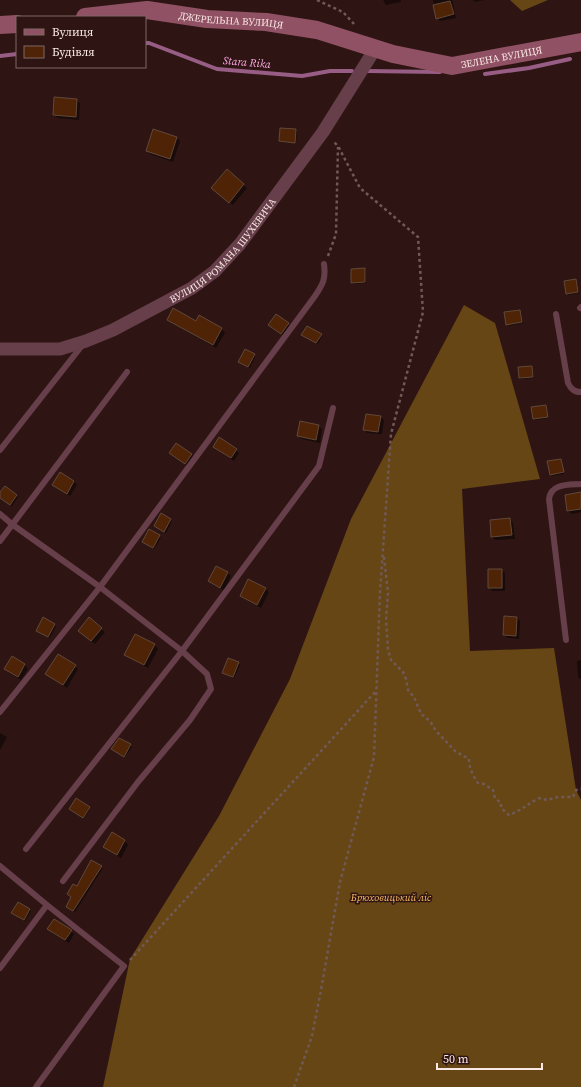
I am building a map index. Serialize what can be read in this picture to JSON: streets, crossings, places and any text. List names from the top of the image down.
{
  "streets": {
    "street": ["ДЖЕРЕЛЬНА ВУЛИЦЯ", "ЗЕЛЕНА ВУЛИЦЯ", "ВУЛИЦЯ РОМАНА ШУХЕВИЧА"]
  },
  "crossings": [
    ["ДЖЕРЕЛЬНА ВУЛИЦЯ", "ЗЕЛЕНА ВУЛИЦЯ"],
    ["ДЖЕРЕЛЬНА ВУЛИЦЯ", "ВУЛИЦЯ РОМАНА ШУХЕВИЧА"],
    ["ЗЕЛЕНА ВУЛИЦЯ", "ВУЛИЦЯ РОМАНА ШУХЕВИЧА"]
  ],
  "water": ["Stara Rika"],
  "parks": ["Брюховицький ліс"],
  "legend": ["Вулиця", "Будівля"],
  "scale_bar": "50 m"
}
